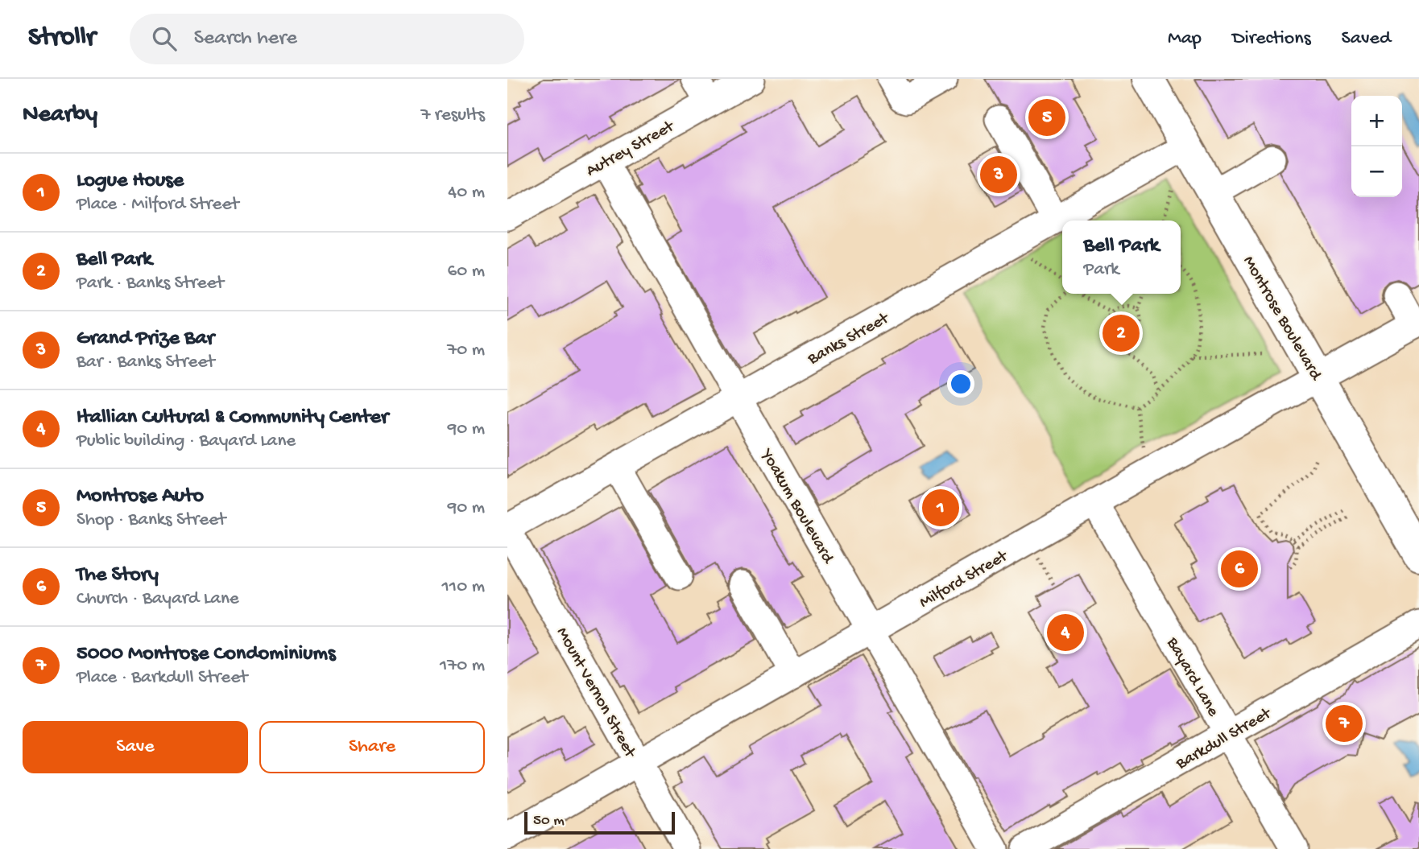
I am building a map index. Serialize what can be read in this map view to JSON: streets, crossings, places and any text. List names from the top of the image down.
{
  "streets": {
    "main road": ["Montrose Boulevard"],
    "street": [
      "Autrey Street",
      "Banks Street",
      "Yoakum Boulevard",
      "Milford Street",
      "Bayard Lane",
      "Mount Vernon Street",
      "Barkdull Street"
    ]
  },
  "crossings": [
    ["Autrey Street", "Yoakum Boulevard"],
    ["Montrose Boulevard", "Banks Street"],
    ["Montrose Boulevard", "Milford Street"],
    ["Banks Street", "Yoakum Boulevard"],
    ["Yoakum Boulevard", "Milford Street"],
    ["Milford Street", "Bayard Lane"],
    ["Milford Street", "Mount Vernon Street"],
    ["Bayard Lane", "Barkdull Street"]
  ],
  "scale_bar": "50 m",
  "page": {
    "header": "Strollr",
    "search": "Search here",
    "nav": ["Map", "Directions", "Saved"],
    "heading": ["Nearby", "7 results"],
    "map_buttons": ["+", "−"],
    "pins": [
      "5",
      "3",
      "2",
      "1",
      "6",
      "4",
      "7"
    ],
    "list": [
      {
        "mark": "1",
        "name": "Logue House",
        "note": "Place · Milford Street",
        "value": "40 m"
      },
      {
        "mark": "2",
        "name": "Bell Park",
        "note": "Park · Banks Street",
        "value": "60 m"
      },
      {
        "mark": "3",
        "name": "Grand Prize Bar",
        "note": "Bar · Banks Street",
        "value": "70 m"
      },
      {
        "mark": "4",
        "name": "Itallian Cultural & Community Center",
        "note": "Public building · Bayard Lane",
        "value": "90 m"
      },
      {
        "mark": "5",
        "name": "Montrose Auto",
        "note": "Shop · Banks Street",
        "value": "90 m"
      },
      {
        "mark": "6",
        "name": "The Story",
        "note": "Church · Bayard Lane",
        "value": "110 m"
      },
      {
        "mark": "7",
        "name": "5000 Montrose Condominiums",
        "note": "Place · Barkdull Street",
        "value": "170 m"
      }
    ],
    "popup": ["Bell Park", "Park"],
    "buttons": ["Save", "Share"],
    "scale": "50 m"
  }
}
